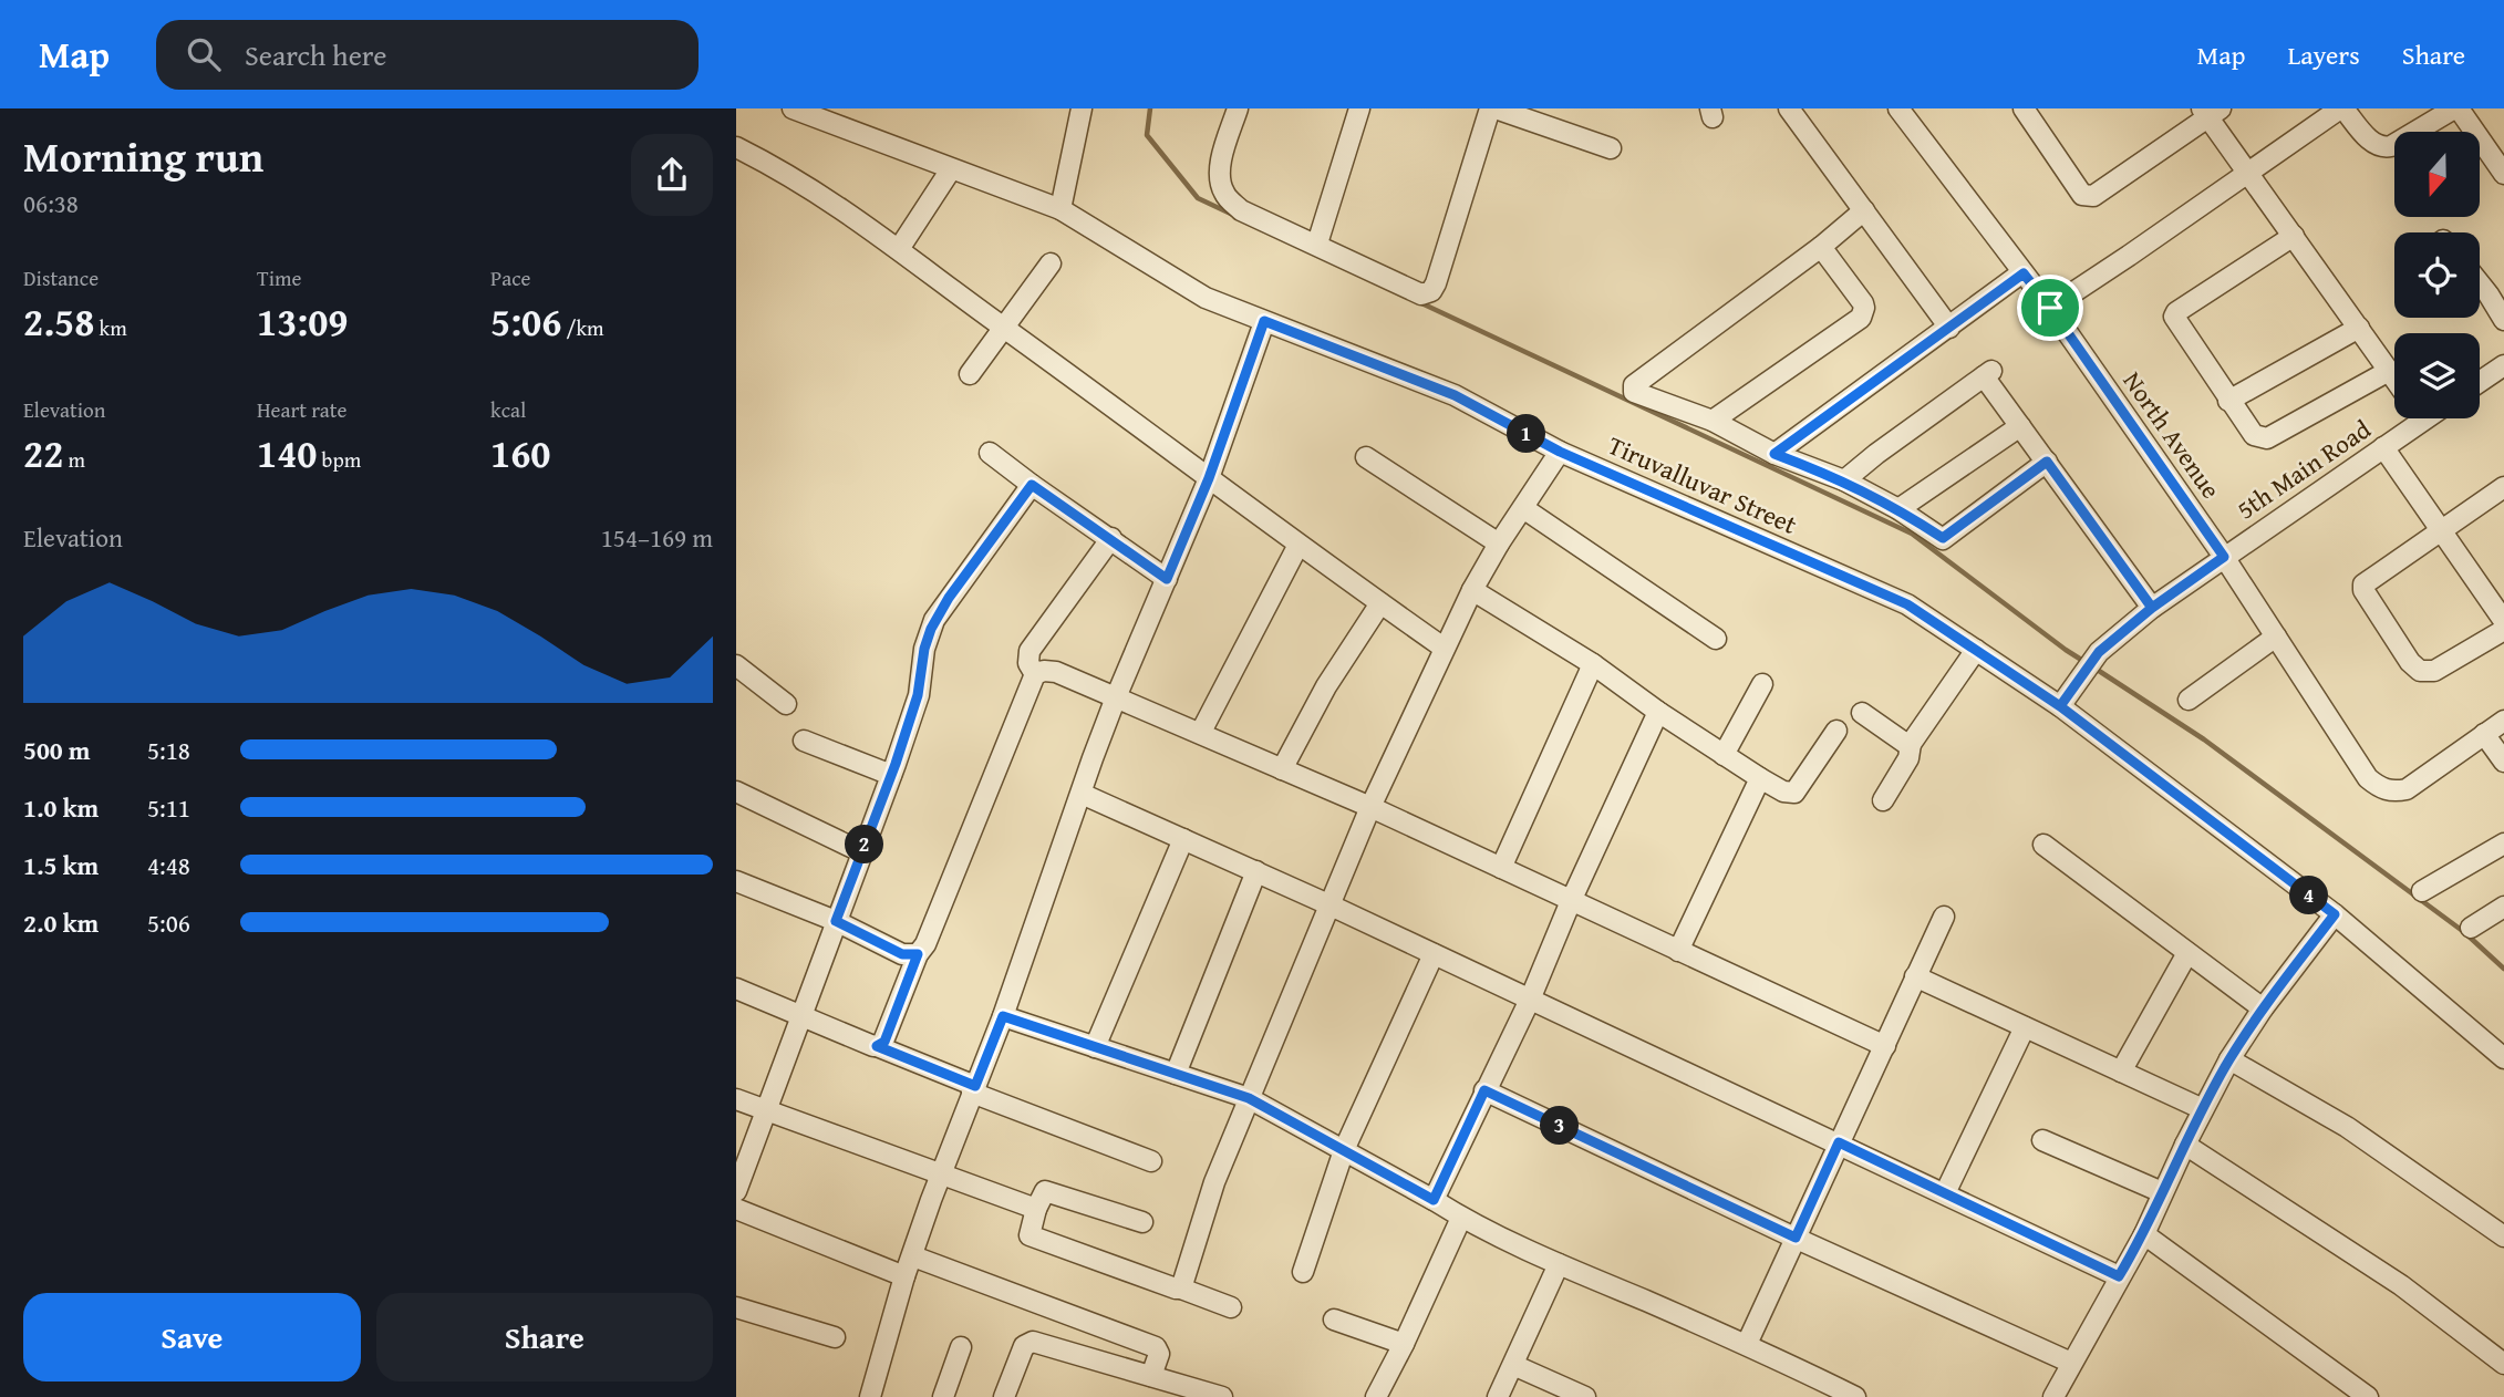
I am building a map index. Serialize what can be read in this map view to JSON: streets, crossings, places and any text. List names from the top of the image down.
{
  "streets": {
    "street": ["North Avenue", "5th Main Road", "Tiruvalluvar Street"]
  },
  "crossings": [
    ["North Avenue", "5th Main Road"],
    ["5th Main Road", "Tiruvalluvar Street"]
  ],
  "north": "bottom",
  "page": {
    "header": "Map",
    "search": "Search here",
    "nav": ["Map", "Layers", "Share"],
    "heading": ["Morning run", "06:38"],
    "stats": [
      ["Distance", "2.58 km"],
      ["Time", "13:09"],
      ["Pace", "5:06 /km"],
      ["Elevation", "22 m"],
      ["Heart rate", "140 bpm"],
      ["kcal", "160"]
    ],
    "pins": [
      "1",
      "2",
      "4",
      "3"
    ],
    "chart": ["Elevation", "154–169 m"],
    "list": [
      {
        "name": "500 m",
        "note": "5:18"
      },
      {
        "name": "1.0 km",
        "note": "5:11"
      },
      {
        "name": "1.5 km",
        "note": "4:48"
      },
      {
        "name": "2.0 km",
        "note": "5:06"
      }
    ],
    "buttons": ["Save", "Share"]
  }
}
